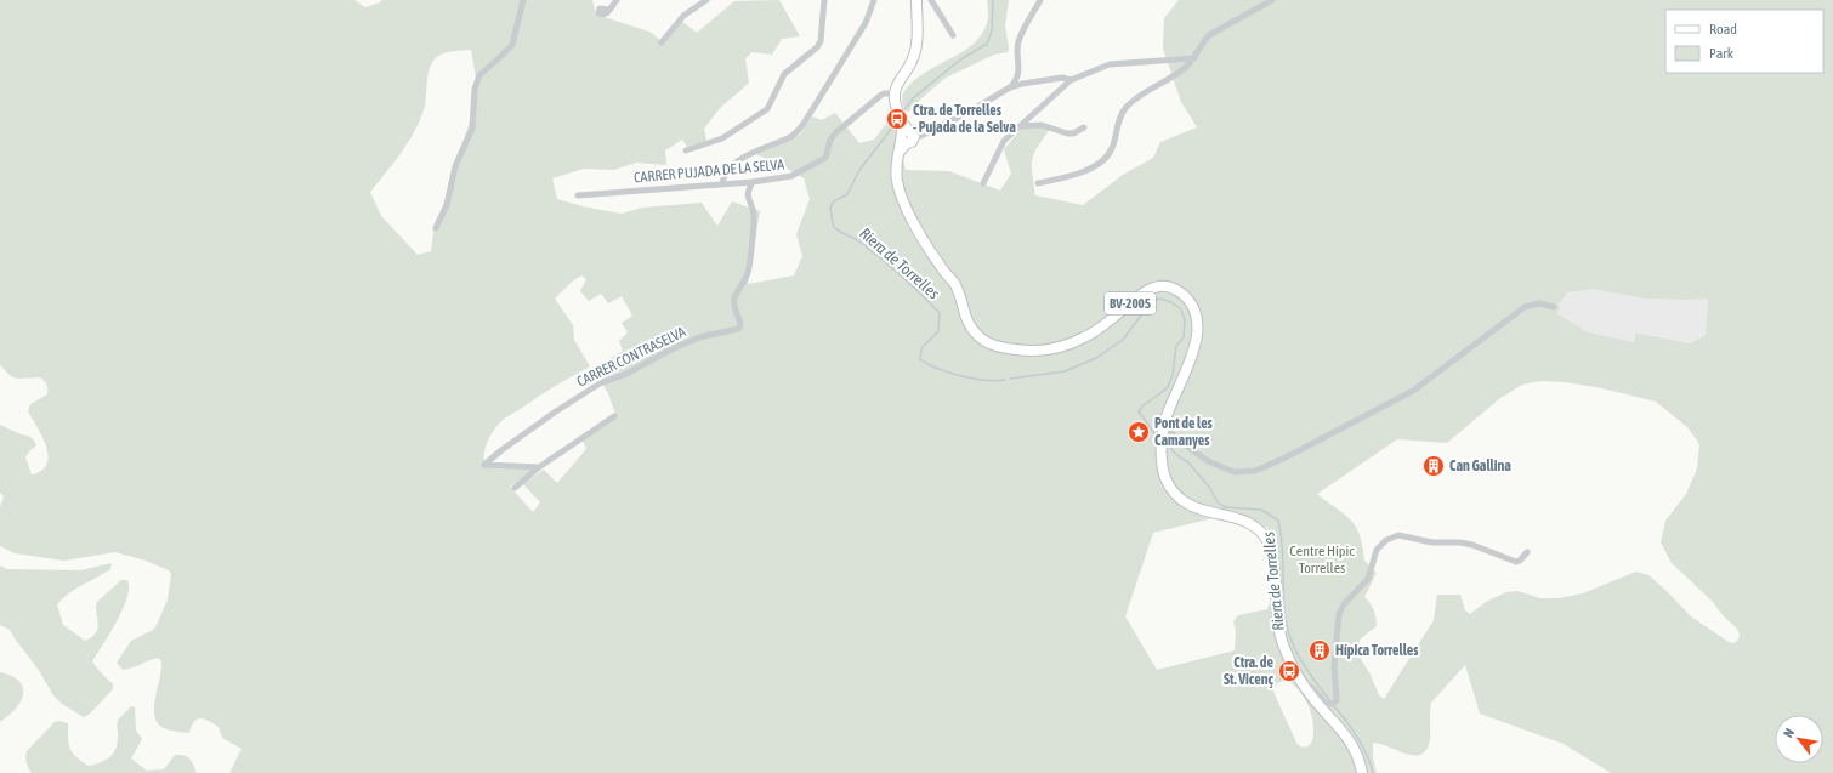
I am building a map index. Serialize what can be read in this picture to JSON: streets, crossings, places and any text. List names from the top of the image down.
{
  "streets": {
    "main road": ["BV-2005"],
    "street": ["CARRER PUJADA DE LA SELVA", "CARRER CONTRASELVA"]
  },
  "crossings": [
    ["CARRER PUJADA DE LA SELVA", "BV-2005"],
    ["CARRER PUJADA DE LA SELVA", "CARRER CONTRASELVA"]
  ],
  "water": ["Riera de Torrelles"],
  "parks": ["Centre Hípic Torrelles"],
  "places": {
    "bus stop": ["Ctra. de Torrelles - Pujada de la Selva", "Ctra. de St. Vicenç"],
    "place": ["Pont de les Camanyes"],
    "building": ["Can Gallina", "Hípica Torrelles"]
  },
  "legend": ["Road", "Park"],
  "north": "top left"
}
